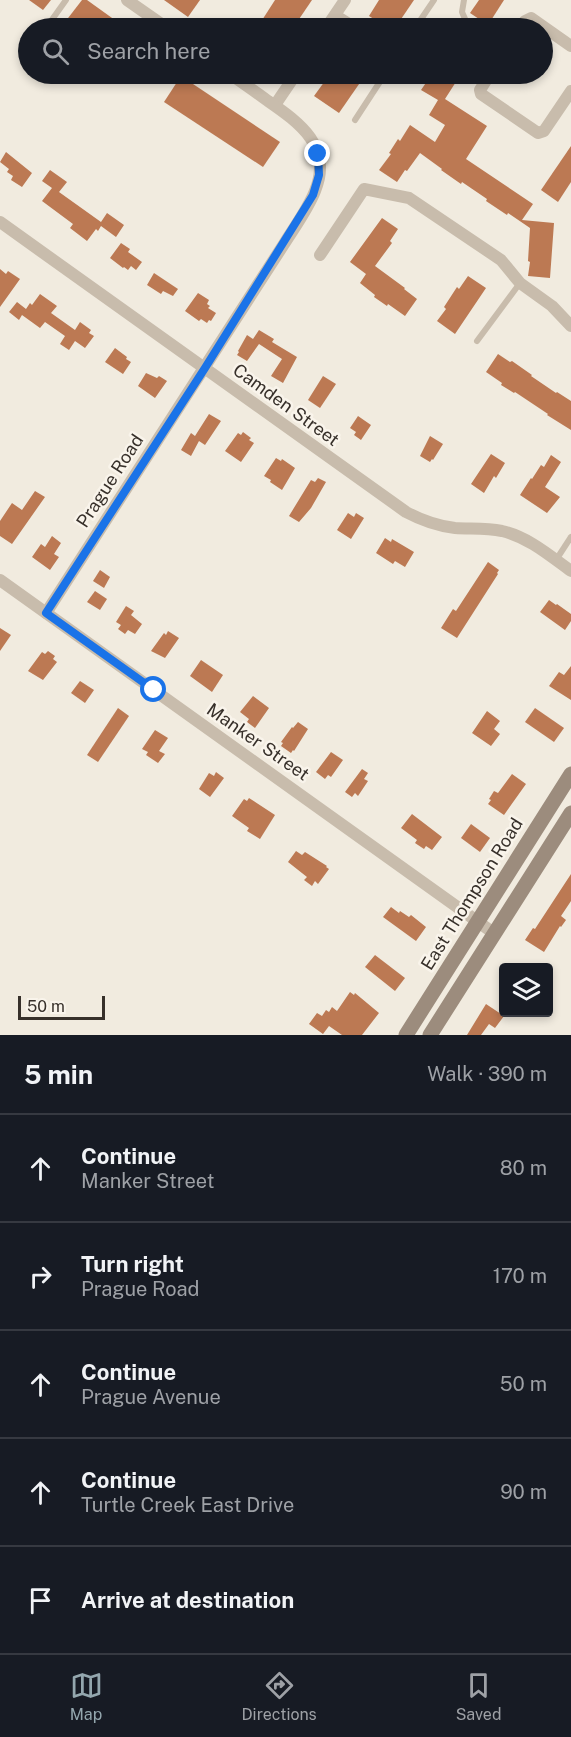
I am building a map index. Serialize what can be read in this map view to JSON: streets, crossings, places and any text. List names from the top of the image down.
{
  "streets": {
    "main road": ["East Thompson Road"],
    "street": ["Camden Street", "Prague Road", "Manker Street"]
  },
  "crossings": [
    ["Camden Street", "Prague Road"],
    ["Prague Road", "Manker Street"],
    ["Manker Street", "East Thompson Road"]
  ],
  "scale_bar": "50 m",
  "page": {
    "search": "Search here",
    "scale": "50 m",
    "heading": ["5 min", "Walk · 390 m"],
    "list": [
      ["Continue", "Manker Street", "80 m"],
      ["Turn right", "Prague Road", "170 m"],
      ["Continue", "Prague Avenue", "50 m"],
      ["Continue", "Turtle Creek East Drive", "90 m"],
      "Arrive at destination"
    ],
    "nav": ["Map", "Directions", "Saved"]
  }
}
